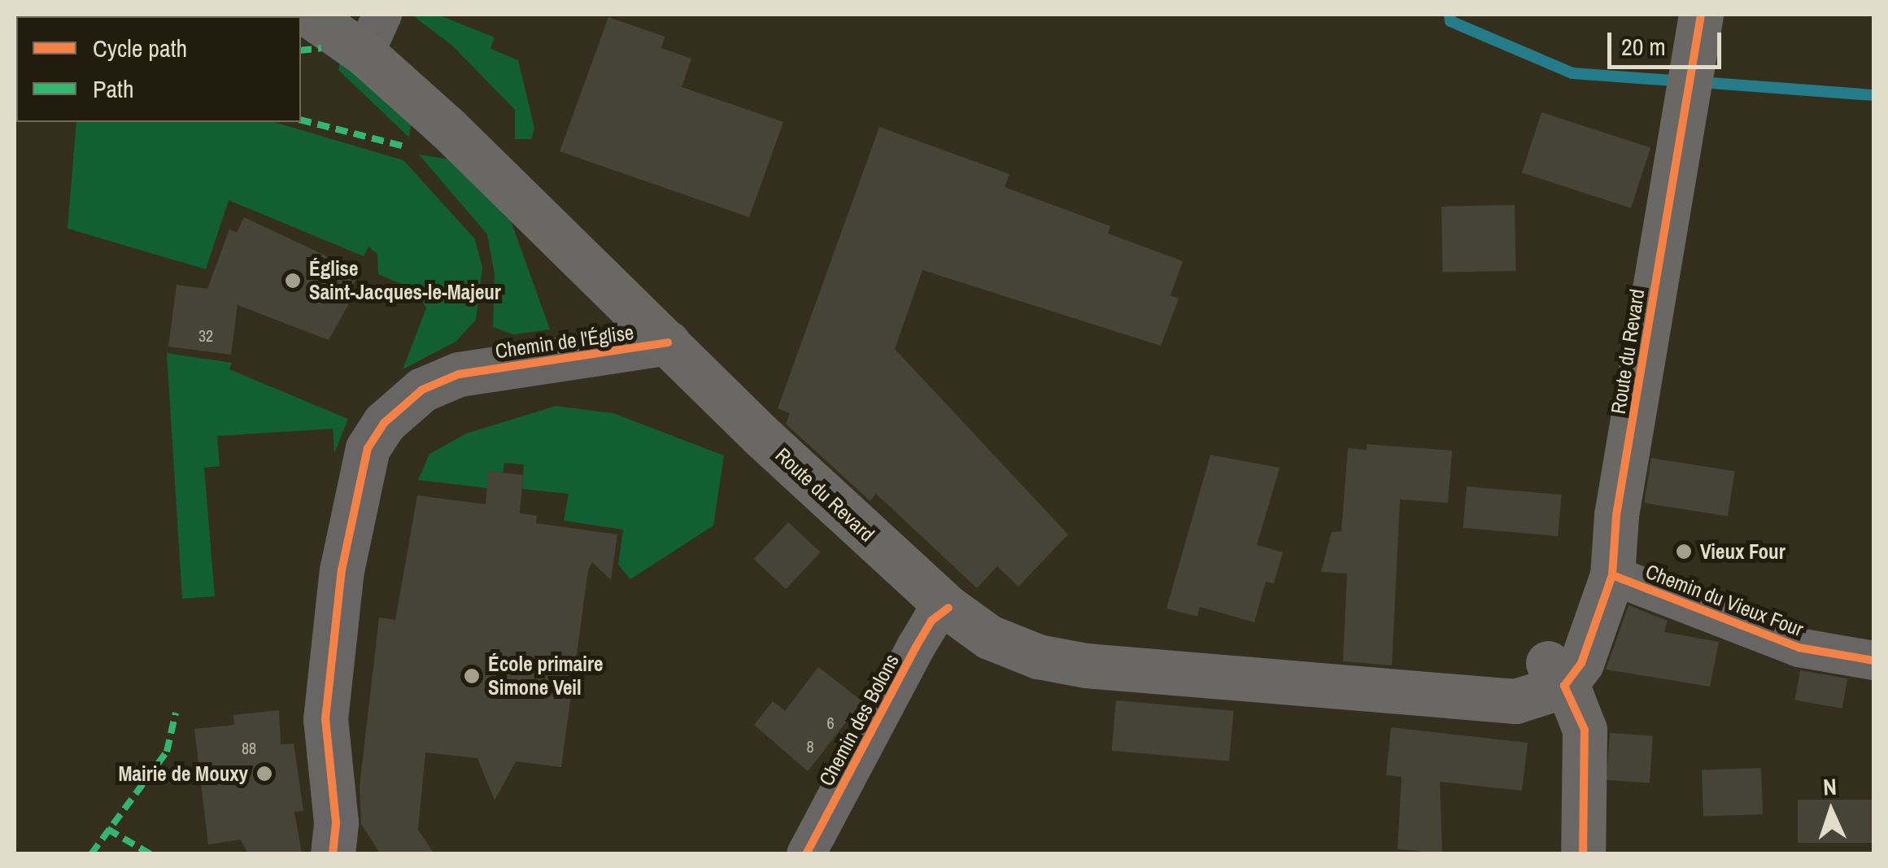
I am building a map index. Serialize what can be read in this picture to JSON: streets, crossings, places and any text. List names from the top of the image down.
{
  "streets": {
    "main road": ["Route du Revard"],
    "street": ["Chemin de l'Église", "Chemin du Vieux Four", "Chemin des Bolons"]
  },
  "crossings": [
    ["Chemin de l'Église", "Route du Revard"],
    ["Route du Revard", "Chemin du Vieux Four"],
    ["Route du Revard", "Chemin des Bolons"]
  ],
  "places": [
    "Église Saint-Jacques-le-Majeur",
    "Vieux Four",
    "École primaire Simone Veil",
    "Mairie de Mouxy"
  ],
  "house_numbers": [
    "32",
    "6",
    "8",
    "88"
  ],
  "legend": ["Cycle path", "Path"],
  "scale_bar": "20 m",
  "north": "top"
}
